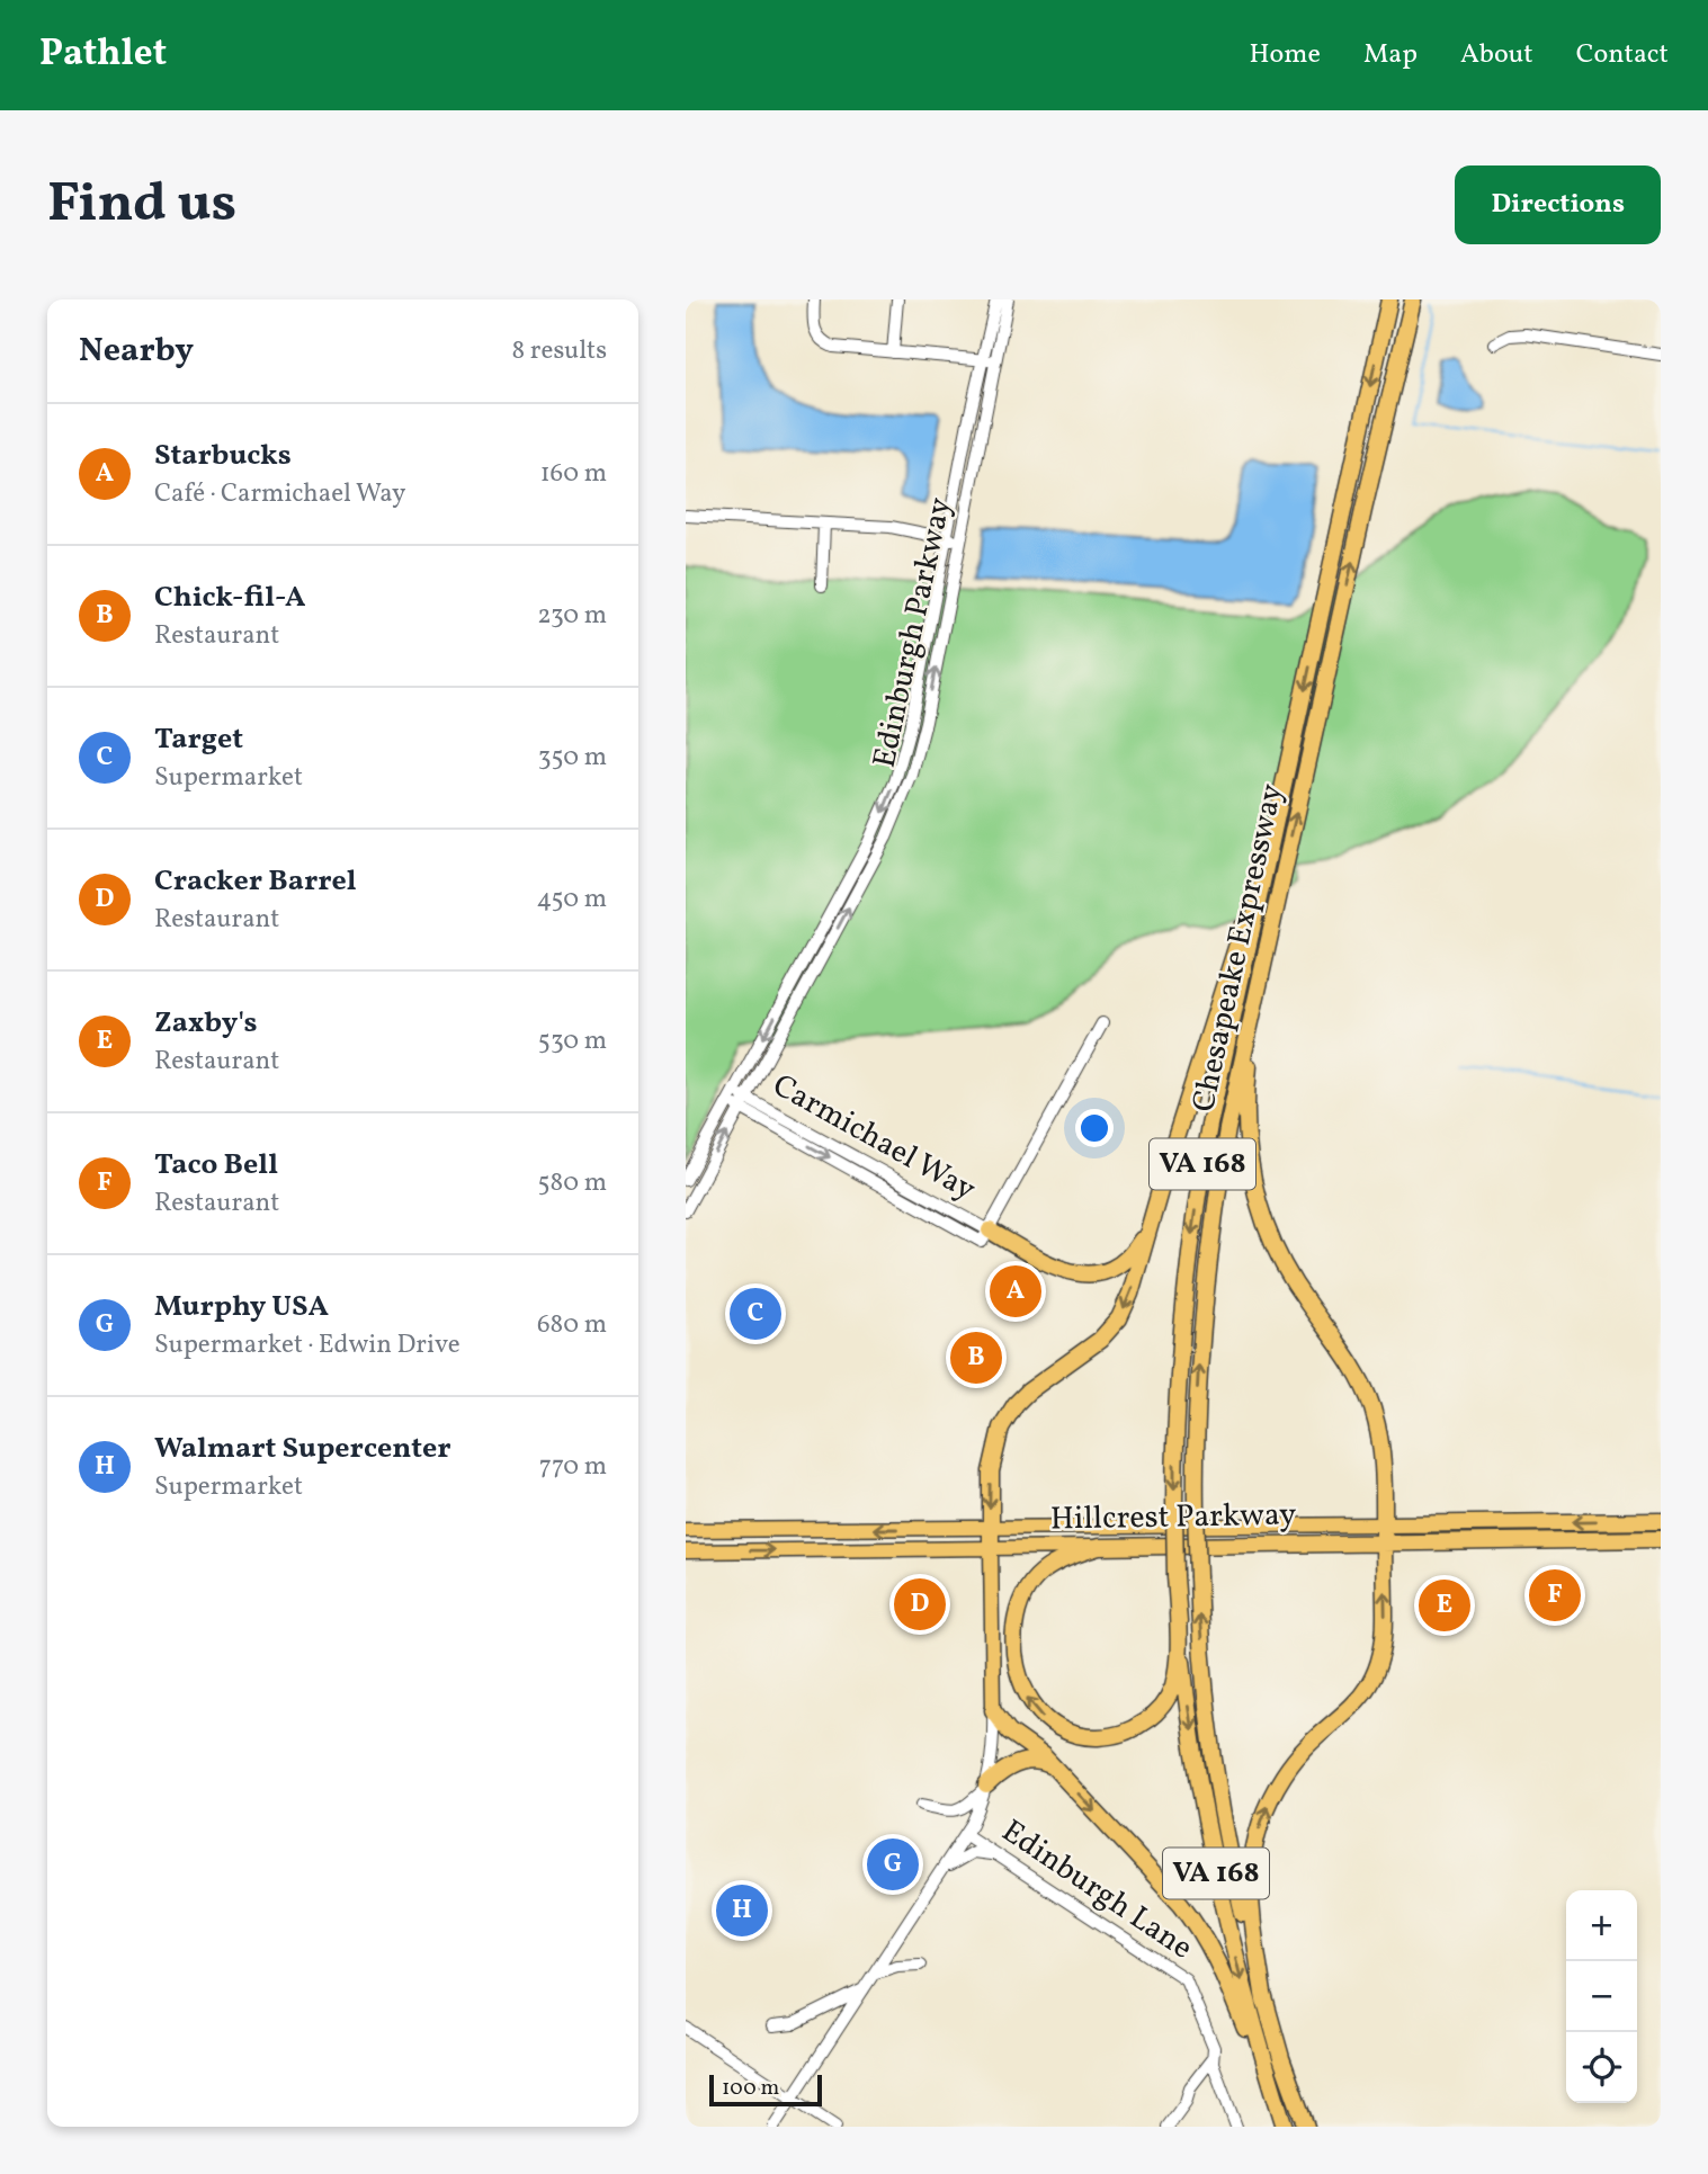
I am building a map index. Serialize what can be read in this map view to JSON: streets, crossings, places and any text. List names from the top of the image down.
{
  "streets": {
    "highway": ["Chesapeake Expressway", "VA 168", "Hillcrest Parkway"],
    "street": ["Edinburgh Parkway", "Carmichael Way", "Edinburgh Lane"]
  },
  "crossings": [
    ["Edinburgh Parkway", "Carmichael Way"]
  ],
  "scale_bar": "100 m",
  "page": {
    "header": "Pathlet",
    "nav": [
      "Home",
      "Map",
      "About",
      "Contact"
    ],
    "buttons": "Directions",
    "title": "Find us",
    "heading": ["Nearby", "8 results"],
    "list": [
      {
        "mark": "A",
        "name": "Starbucks",
        "note": "Café · Carmichael Way",
        "value": "160 m"
      },
      {
        "mark": "B",
        "name": "Chick-fil-A",
        "note": "Restaurant",
        "value": "230 m"
      },
      {
        "mark": "C",
        "name": "Target",
        "note": "Supermarket",
        "value": "350 m"
      },
      {
        "mark": "D",
        "name": "Cracker Barrel",
        "note": "Restaurant",
        "value": "450 m"
      },
      {
        "mark": "E",
        "name": "Zaxby's",
        "note": "Restaurant",
        "value": "530 m"
      },
      {
        "mark": "F",
        "name": "Taco Bell",
        "note": "Restaurant",
        "value": "580 m"
      },
      {
        "mark": "G",
        "name": "Murphy USA",
        "note": "Supermarket · Edwin Drive",
        "value": "680 m"
      },
      {
        "mark": "H",
        "name": "Walmart Supercenter",
        "note": "Supermarket",
        "value": "770 m"
      }
    ],
    "pins": [
      "A",
      "C",
      "B",
      "F",
      "D",
      "E",
      "G",
      "H"
    ],
    "map_buttons": ["+", "−"],
    "scale": "100 m"
  }
}
